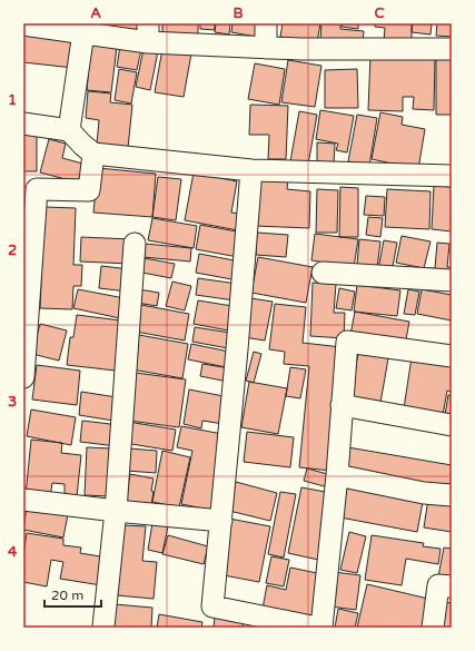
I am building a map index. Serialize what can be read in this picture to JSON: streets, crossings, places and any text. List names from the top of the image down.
{
  "scale_bar": "20 m",
  "grid": {
    "columns": ["A", "B", "C"],
    "rows": [
      "1",
      "2",
      "3",
      "4"
    ]
  }
}
